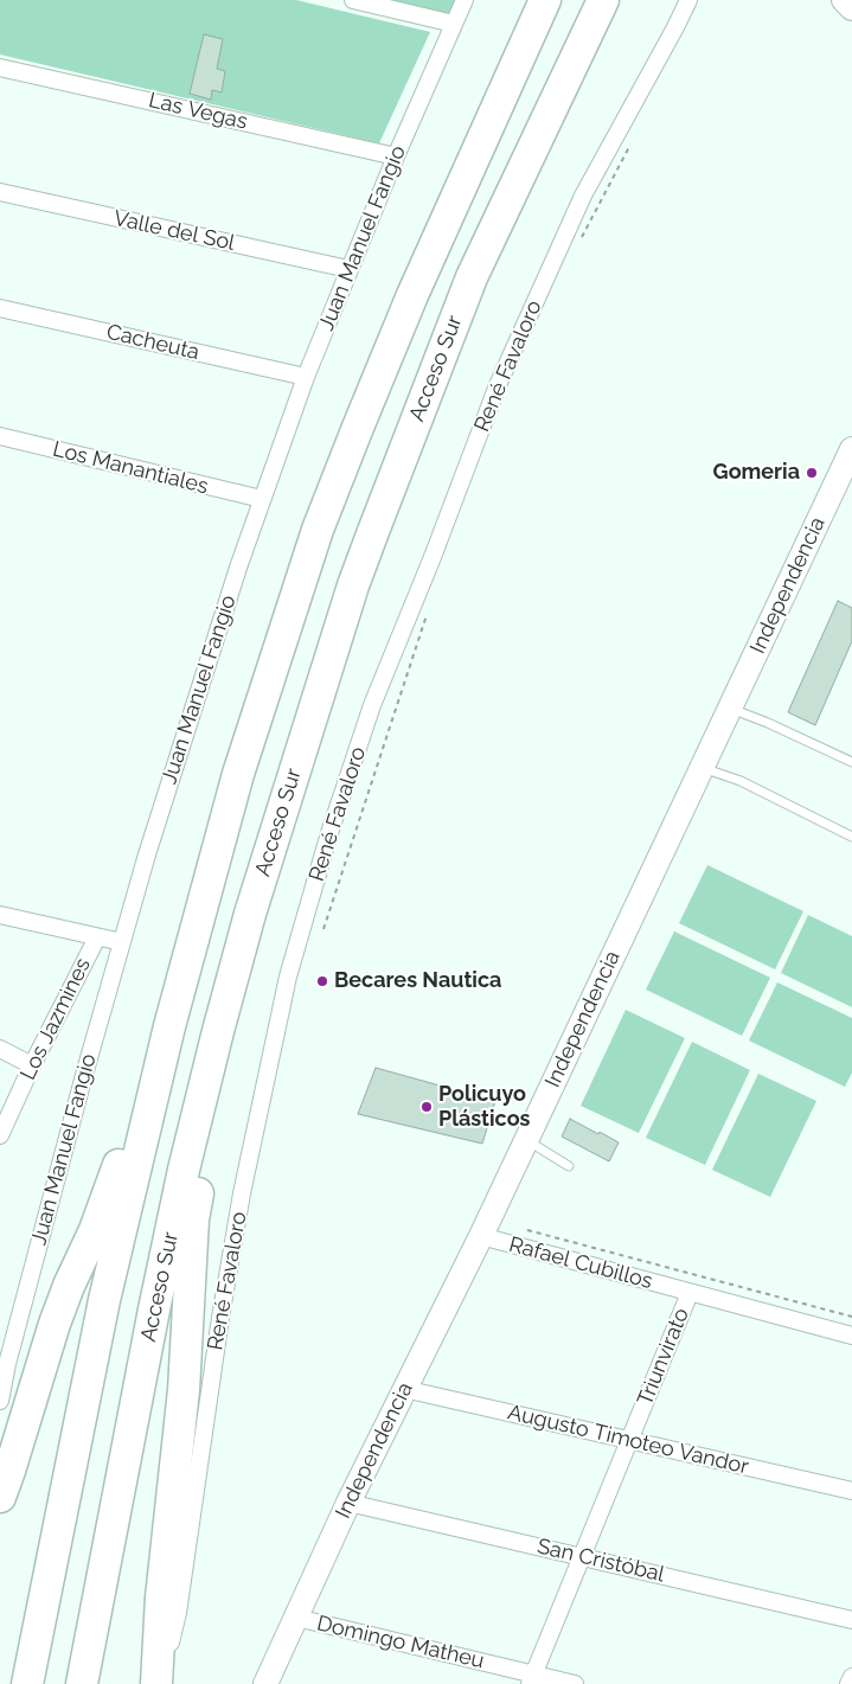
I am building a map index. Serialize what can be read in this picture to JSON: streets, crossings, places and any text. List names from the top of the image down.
{
  "streets": {
    "highway": ["Acceso Sur"],
    "street": [
      "Las Vegas",
      "Valle del Sol",
      "Juan Manuel Fangio",
      "Cacheuta",
      "René Favaloro",
      "Los Manantiales",
      "Independencia",
      "Los Jazmines",
      "Rafael Cubillos",
      "Triunvirato",
      "Augusto Timoteo Vandor",
      "San Cristóbal",
      "Domingo Matheu"
    ]
  },
  "crossings": [
    ["Las Vegas", "Juan Manuel Fangio"],
    ["Valle del Sol", "Juan Manuel Fangio"],
    ["Juan Manuel Fangio", "Cacheuta"],
    ["Juan Manuel Fangio", "Los Manantiales"],
    ["Independencia", "Rafael Cubillos"],
    ["Independencia", "Augusto Timoteo Vandor"],
    ["Independencia", "San Cristóbal"],
    ["Independencia", "Domingo Matheu"],
    ["Rafael Cubillos", "Triunvirato"],
    ["Triunvirato", "Augusto Timoteo Vandor"],
    ["Triunvirato", "San Cristóbal"],
    ["Triunvirato", "Domingo Matheu"]
  ],
  "places": ["Gomeria", "Becares Nautica", "Policuyo Plásticos"]
}
